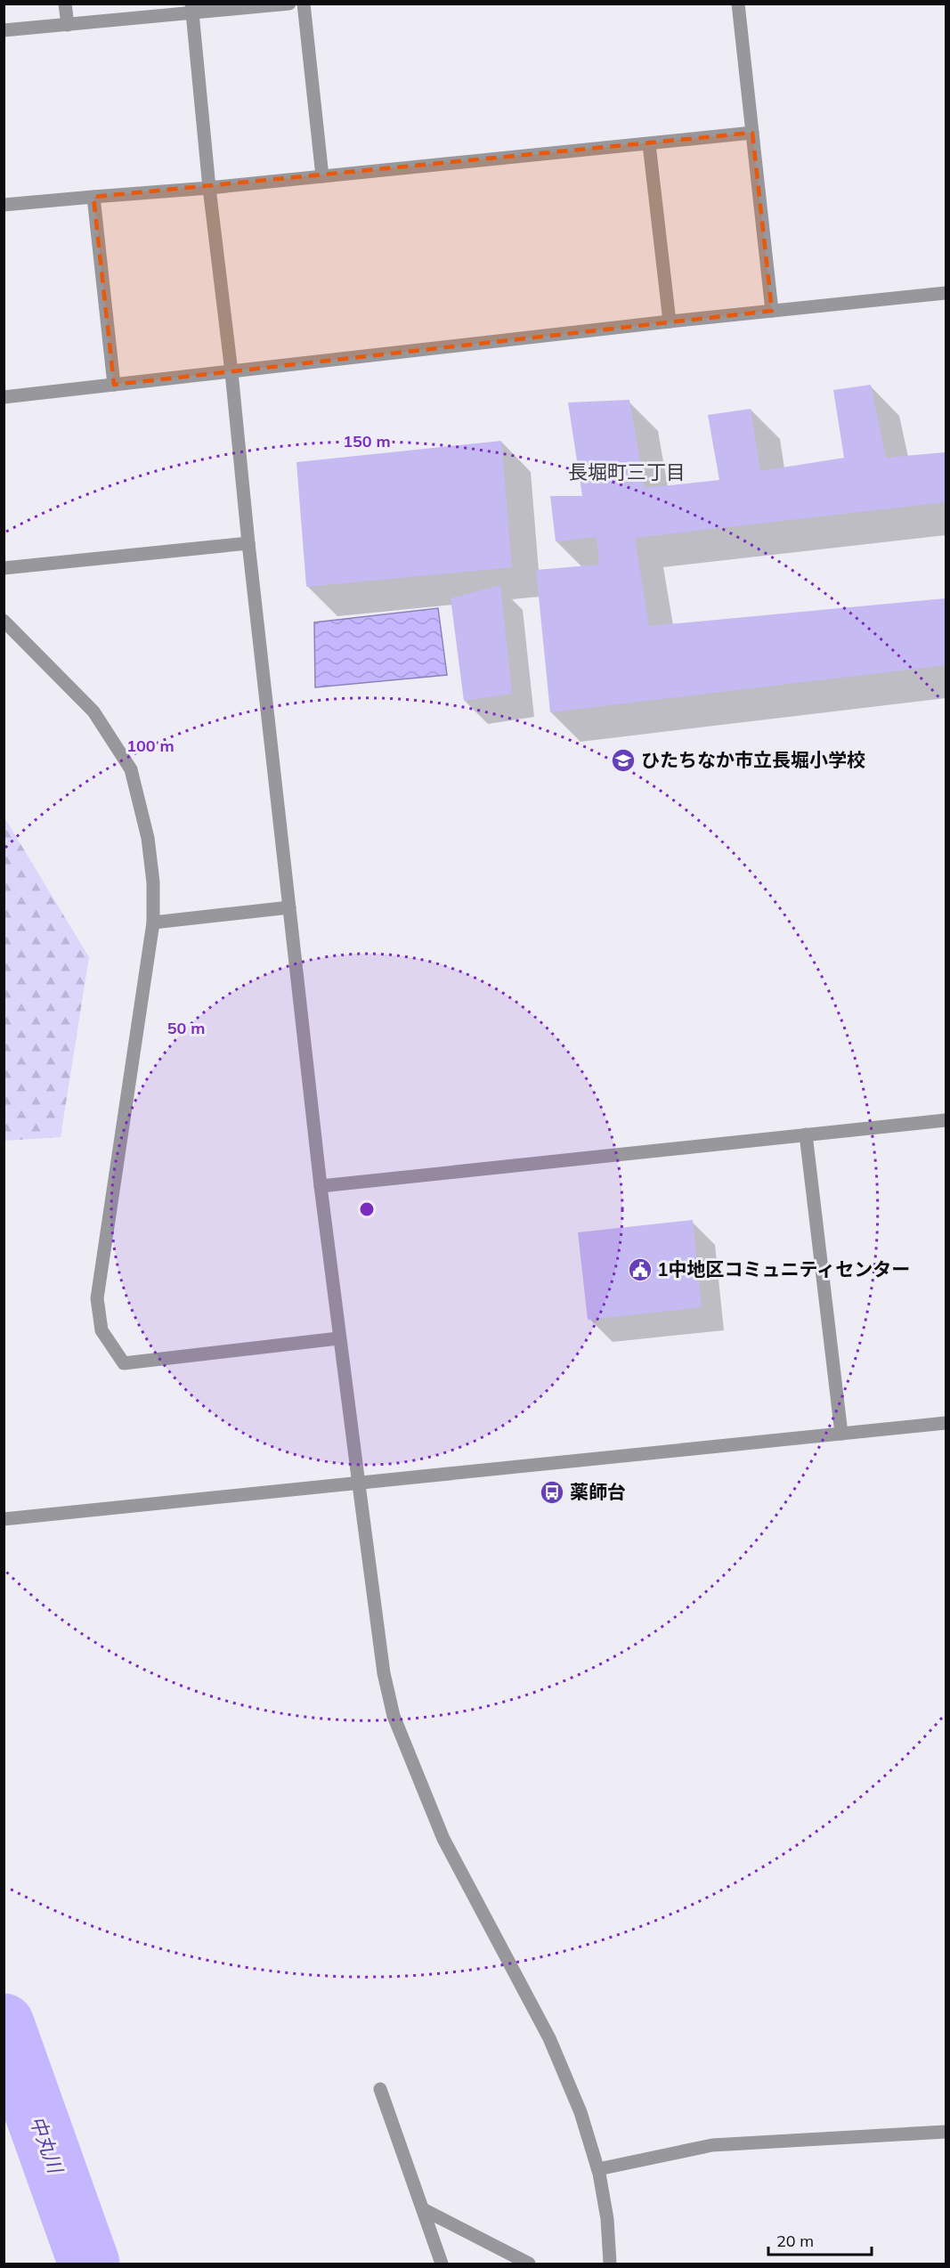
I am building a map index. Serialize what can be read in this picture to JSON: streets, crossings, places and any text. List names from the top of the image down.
{
  "districts": ["長堀町三丁目"],
  "water": ["中丸川"],
  "places": {
    "school or university": ["ひたちなか市立長堀小学校"],
    "public building": ["1中地区コミュニティセンター"],
    "bus stop": ["薬師台"]
  },
  "scale_bar": "20 m",
  "rings": ["150 m", "100 m", "50 m"]
}
